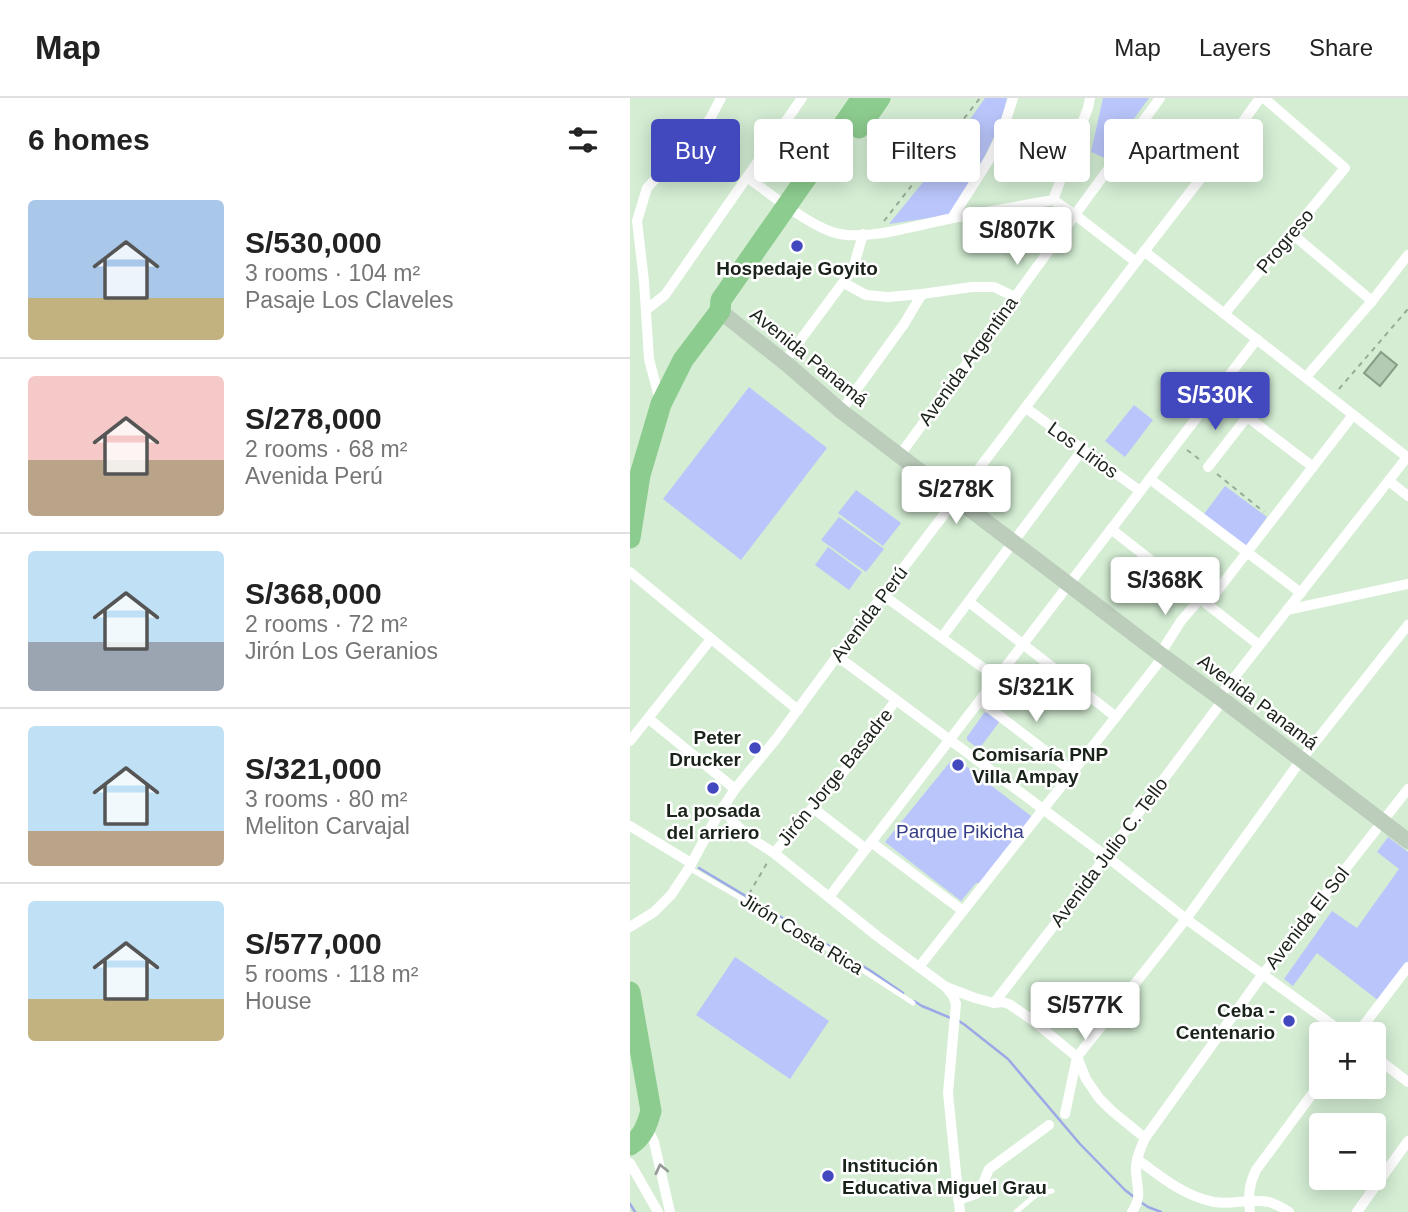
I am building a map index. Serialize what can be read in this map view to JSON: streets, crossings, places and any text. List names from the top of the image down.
{
  "streets": {
    "street": [
      "Progreso",
      "Avenida Panamá",
      "Avenida Argentina",
      "Los Lirios",
      "Avenida Perú",
      "Jirón Jorge Basadre",
      "Avenida Julio C. Tello",
      "Avenida El Sol",
      "Jirón Costa Rica"
    ]
  },
  "crossings": [
    ["Progreso", "Avenida Perú"],
    ["Avenida Panamá", "Avenida Argentina"],
    ["Avenida Panamá", "Avenida Perú"],
    ["Avenida Panamá", "Avenida Julio C. Tello"],
    ["Avenida Panamá", "Avenida El Sol"],
    ["Los Lirios", "Avenida Perú"],
    ["Avenida Perú", "Jirón Costa Rica"]
  ],
  "parks": ["Parque Pikicha"],
  "places": [
    "Hospedaje Goyito",
    "Peter Drucker",
    "Comisaría PNP Villa Ampay",
    "La posada del arriero",
    "Ceba - Centenario",
    "Institución Educativa Miguel Grau"
  ],
  "page": {
    "header": "Map",
    "nav": ["Map", "Layers", "Share"],
    "heading": "6 homes",
    "chip": [
      "Buy",
      "Rent",
      "Filters",
      "New",
      "Apartment"
    ],
    "list": [
      {
        "name": "S/530,000",
        "note": "3 rooms · 104 m² · Pasaje Los Claveles"
      },
      {
        "name": "S/278,000",
        "note": "2 rooms · 68 m² · Avenida Perú"
      },
      {
        "name": "S/368,000",
        "note": "2 rooms · 72 m² · Jirón Los Geranios"
      },
      {
        "name": "S/321,000",
        "note": "3 rooms · 80 m² · Meliton Carvajal"
      },
      {
        "name": "S/577,000",
        "note": "5 rooms · 118 m² · House"
      }
    ],
    "price": [
      "S/807K",
      "S/530K",
      "S/278K",
      "S/368K",
      "S/321K",
      "S/577K"
    ],
    "map_buttons": ["+", "−"]
  }
}
